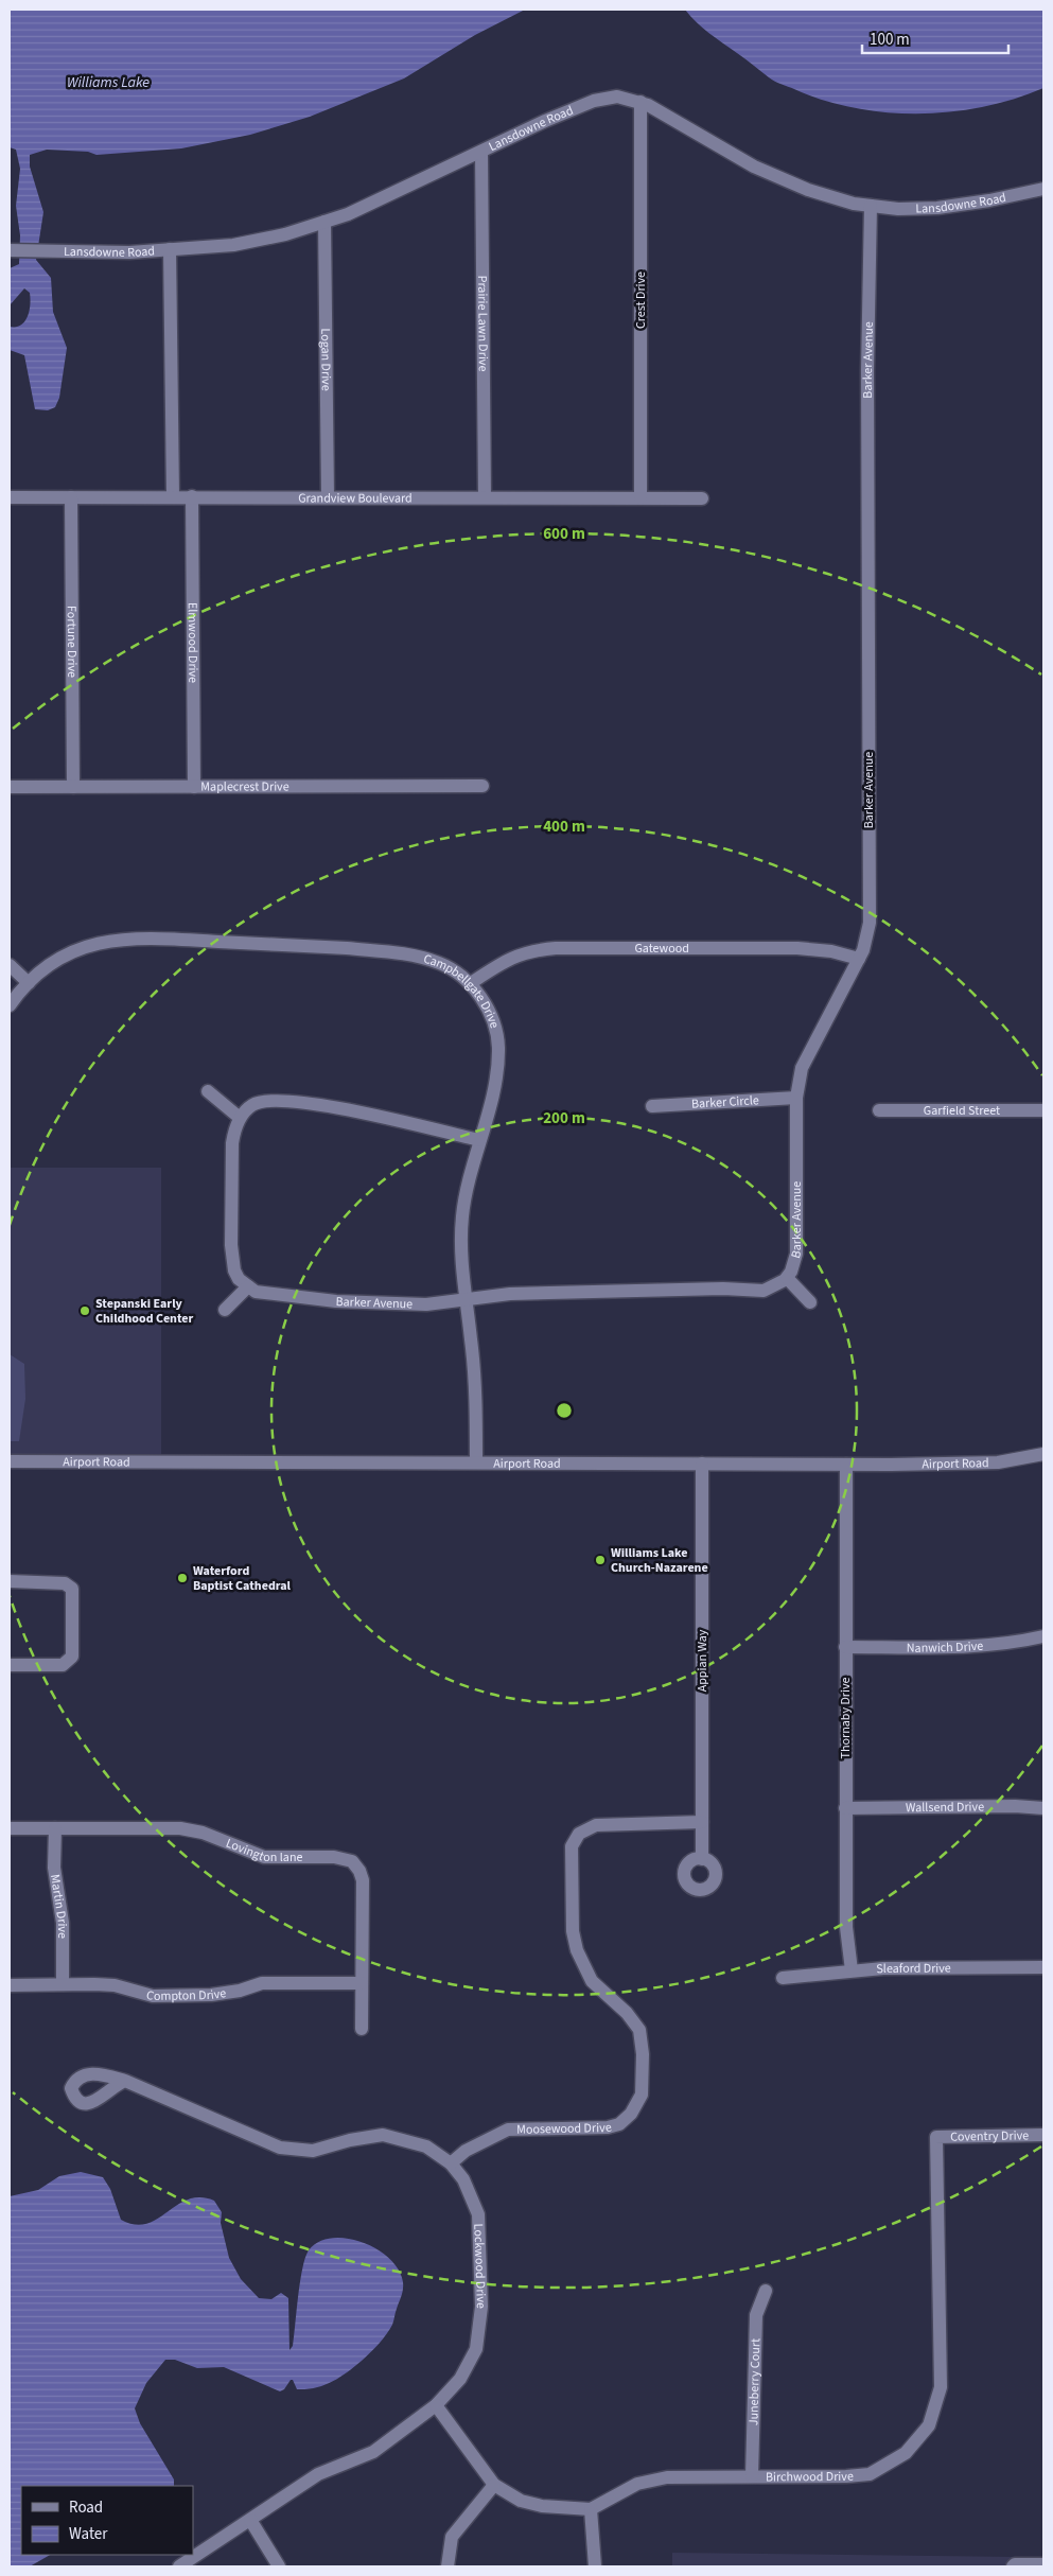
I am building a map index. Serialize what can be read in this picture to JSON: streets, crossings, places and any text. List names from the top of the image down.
{
  "streets": {
    "street": [
      "Lansdowne Road",
      "Crest Drive",
      "Prairie Lawn Drive",
      "Logan Drive",
      "Barker Avenue",
      "Grandview Boulevard",
      "Fortune Drive",
      "Elmwood Drive",
      "Maplecrest Drive",
      "Gatewood",
      "Campbellgate Drive",
      "Barker Circle",
      "Garfield Street",
      "Airport Road",
      "Nanwich Drive",
      "Appian Way",
      "Thornaby Drive",
      "Wallsend Drive",
      "Lovington lane",
      "Martin Drive",
      "Sleaford Drive",
      "Compton Drive",
      "Moosewood Drive",
      "Coventry Drive",
      "Lockwood Drive",
      "Juneberry Court",
      "Birchwood Drive"
    ]
  },
  "crossings": [
    ["Lansdowne Road", "Crest Drive"],
    ["Lansdowne Road", "Prairie Lawn Drive"],
    ["Lansdowne Road", "Logan Drive"],
    ["Lansdowne Road", "Barker Avenue"],
    ["Crest Drive", "Grandview Boulevard"],
    ["Prairie Lawn Drive", "Grandview Boulevard"],
    ["Logan Drive", "Grandview Boulevard"],
    ["Barker Avenue", "Gatewood"],
    ["Barker Avenue", "Campbellgate Drive"],
    ["Barker Avenue", "Barker Circle"],
    ["Grandview Boulevard", "Fortune Drive"],
    ["Grandview Boulevard", "Elmwood Drive"],
    ["Fortune Drive", "Maplecrest Drive"],
    ["Elmwood Drive", "Maplecrest Drive"],
    ["Gatewood", "Campbellgate Drive"],
    ["Campbellgate Drive", "Airport Road"],
    ["Airport Road", "Appian Way"],
    ["Airport Road", "Thornaby Drive"],
    ["Nanwich Drive", "Thornaby Drive"],
    ["Appian Way", "Moosewood Drive"],
    ["Thornaby Drive", "Wallsend Drive"],
    ["Thornaby Drive", "Sleaford Drive"],
    ["Lovington lane", "Martin Drive"],
    ["Lovington lane", "Compton Drive"],
    ["Martin Drive", "Compton Drive"],
    ["Moosewood Drive", "Lockwood Drive"],
    ["Coventry Drive", "Birchwood Drive"],
    ["Juneberry Court", "Birchwood Drive"]
  ],
  "water": ["Williams Lake"],
  "places": ["Stepanski Early Childhood Center", "Williams Lake Church-Nazarene", "Waterford Baptist Cathedral"],
  "legend": ["Road", "Water"],
  "scale_bar": "100 m",
  "rings": ["600 m", "400 m", "200 m"]
}
